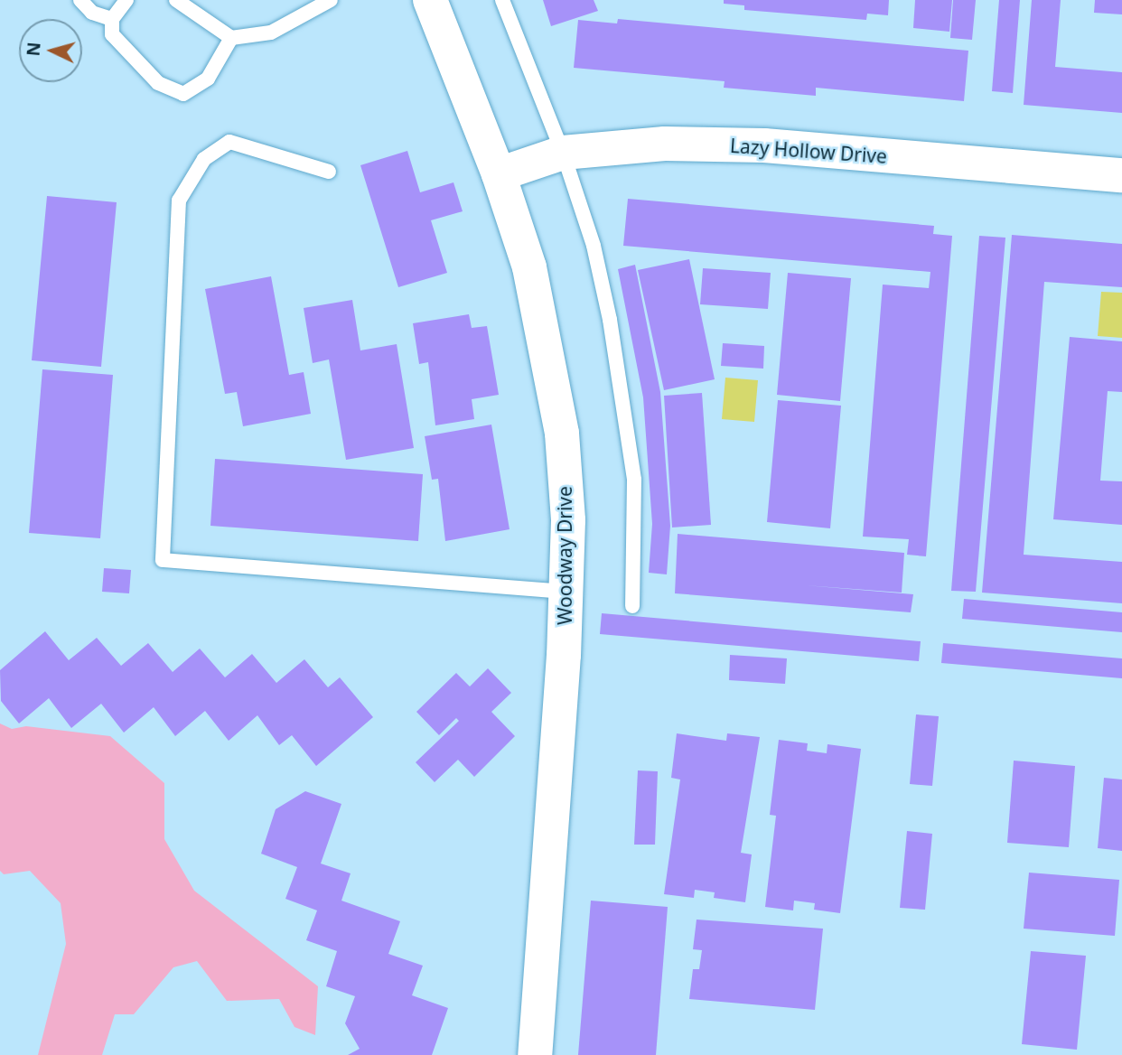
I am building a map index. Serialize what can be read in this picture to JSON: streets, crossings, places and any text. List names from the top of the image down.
{
  "streets": {
    "street": ["Lazy Hollow Drive", "Woodway Drive"]
  },
  "crossings": [
    ["Lazy Hollow Drive", "Woodway Drive"]
  ],
  "north": "left"
}
